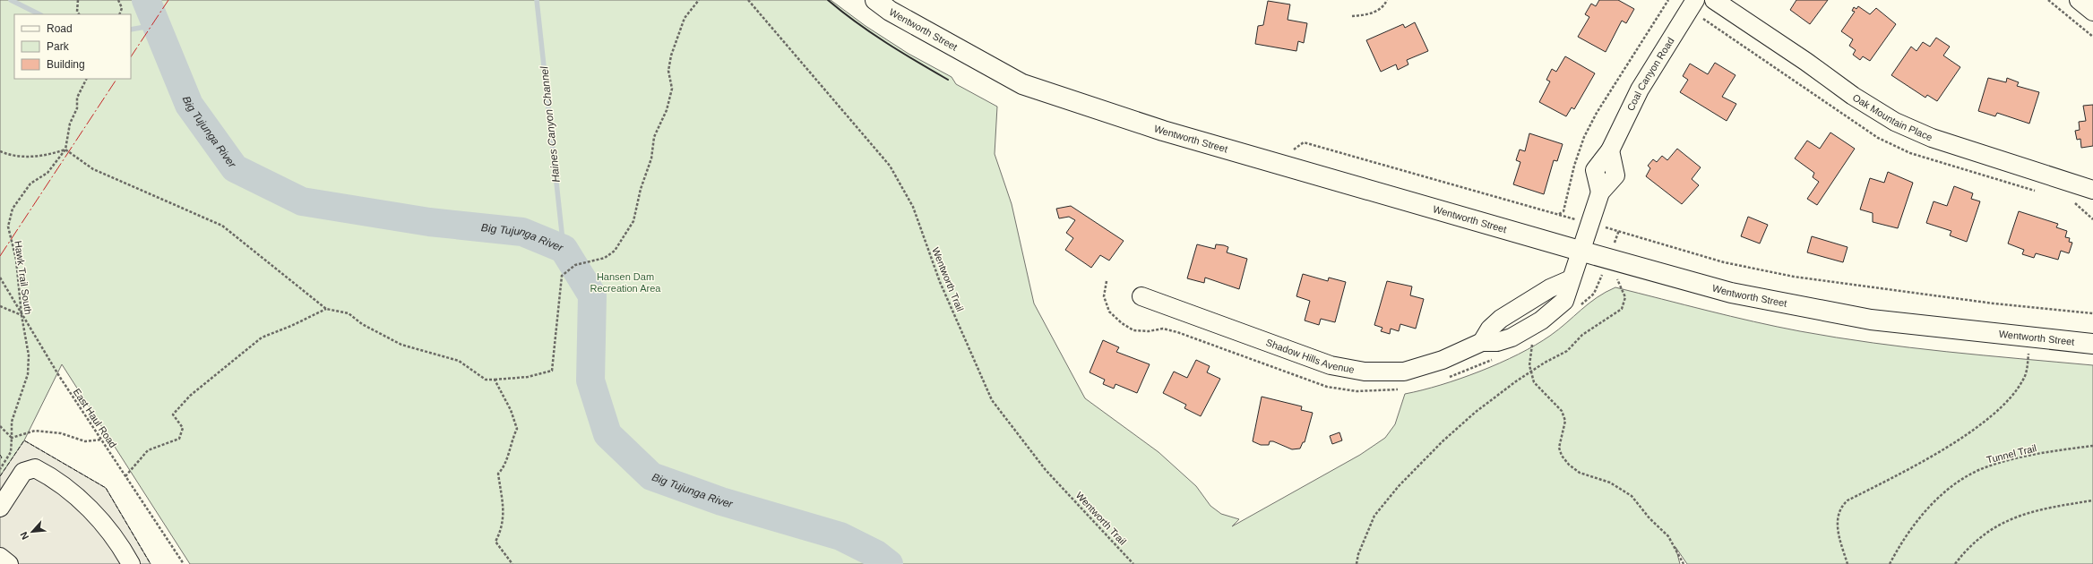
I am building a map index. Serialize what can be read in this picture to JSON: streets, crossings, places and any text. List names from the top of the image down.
{
  "streets": {
    "main road": ["Wentworth Street"],
    "street": ["Coal Canyon Road", "Oak Mountain Place", "Shadow Hills Avenue"],
    "path": [
      "Hawk Trail South",
      "Wentworth Trail",
      "East Haul Road",
      "Tunnel Trail"
    ]
  },
  "crossings": [
    ["Wentworth Street", "Coal Canyon Road"],
    ["Wentworth Street", "Shadow Hills Avenue"],
    ["Coal Canyon Road", "Shadow Hills Avenue"],
    ["Hawk Trail South", "East Haul Road"]
  ],
  "water": ["Haines Canyon Channel", "Big Tujunga River"],
  "parks": ["Hansen Dam Recreation Area"],
  "legend": ["Road", "Park", "Building"],
  "north": "bottom left"
}
